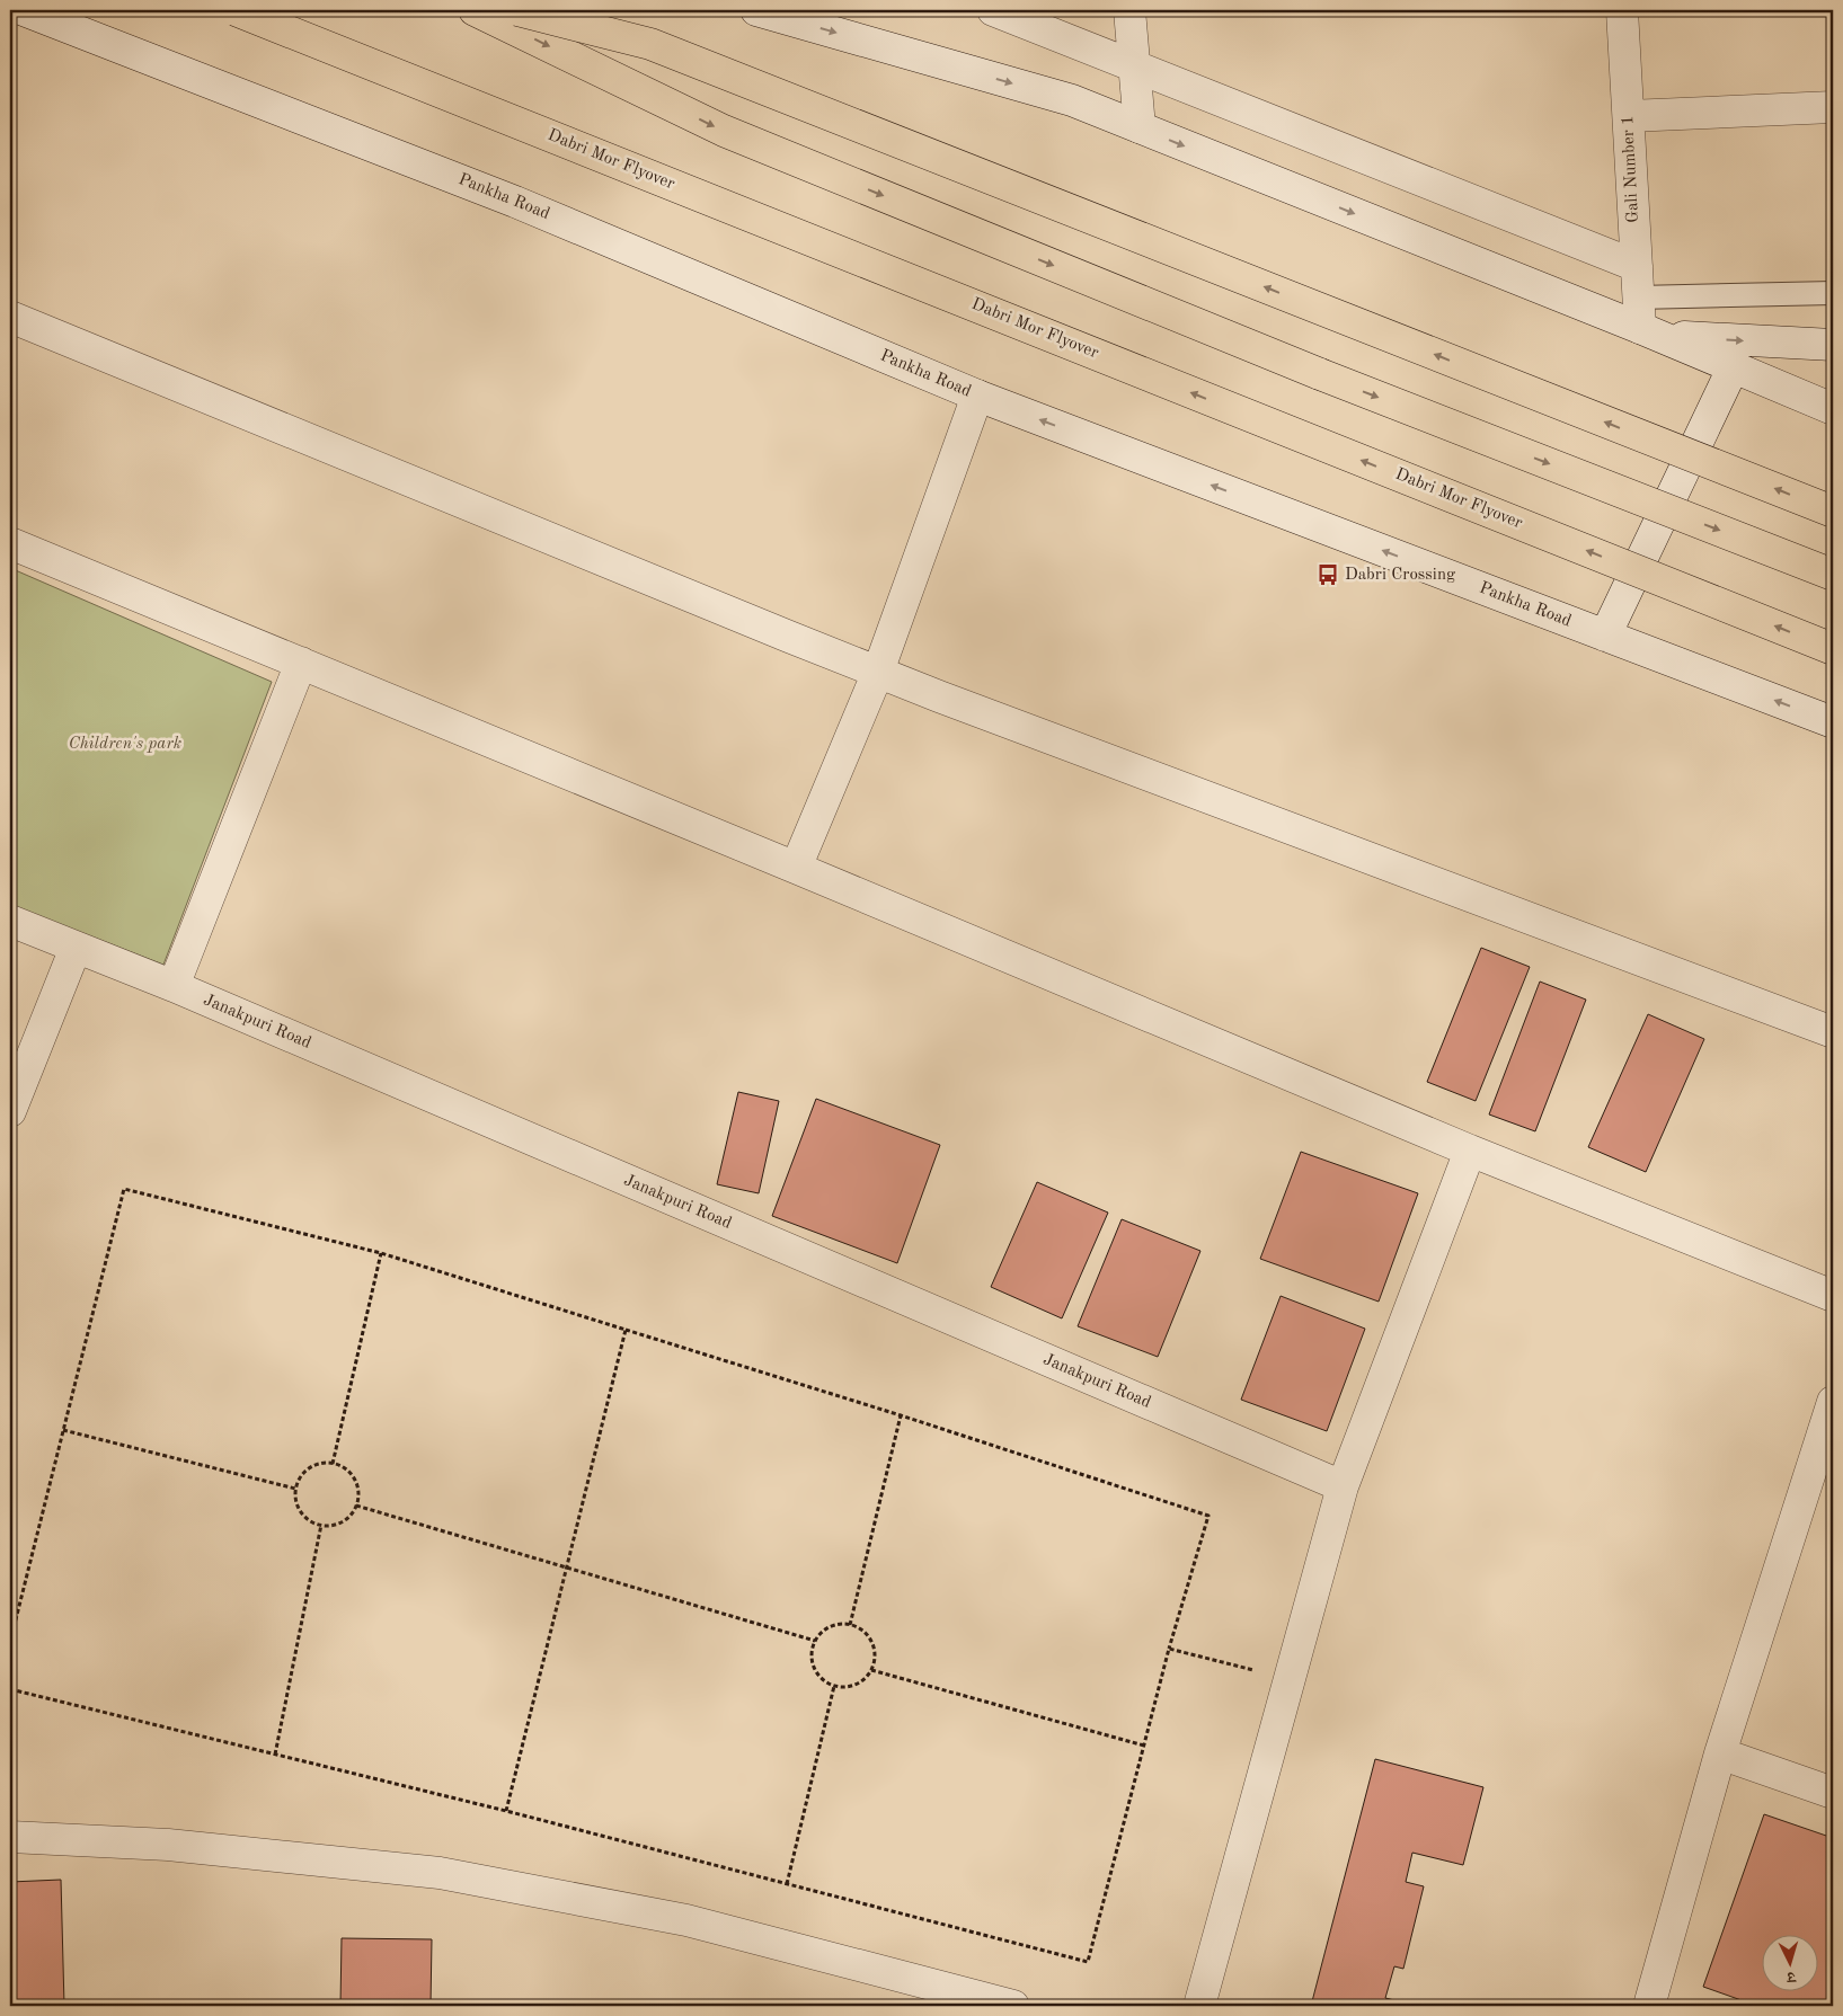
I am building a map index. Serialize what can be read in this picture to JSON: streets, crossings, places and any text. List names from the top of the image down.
{
  "streets": {
    "main road": ["Dabri Mor Flyover"],
    "street": ["Gali Number 1", "Pankha Road", "Janakpuri Road"]
  },
  "one_way": ["Pankha Road"],
  "parks": ["Children's park"],
  "places": {
    "bus stop": ["Dabri Crossing"]
  },
  "north": "bottom"
}
